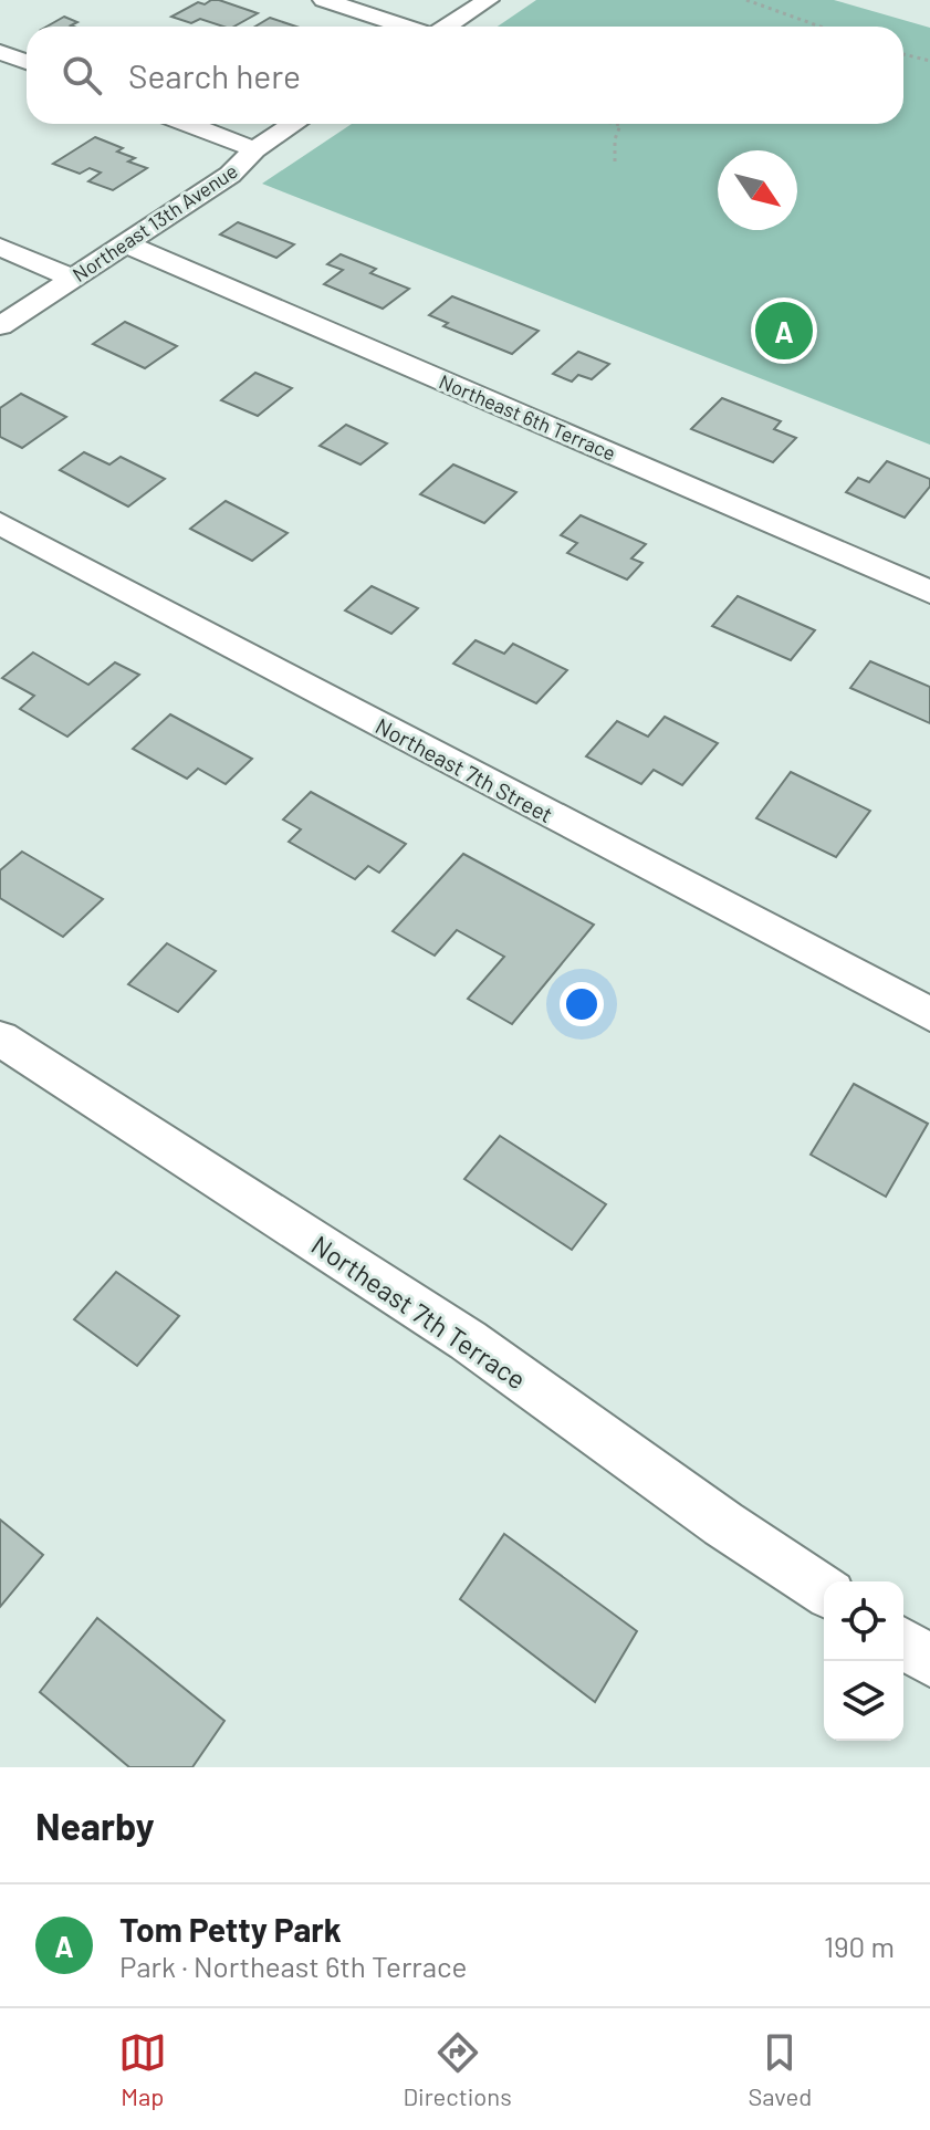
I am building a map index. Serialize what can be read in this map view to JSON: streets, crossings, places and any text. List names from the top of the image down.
{
  "streets": {
    "street": [
      "Northeast 13th Avenue",
      "Northeast 6th Terrace",
      "Northeast 7th Street",
      "Northeast 7th Terrace"
    ]
  },
  "crossings": [
    ["Northeast 13th Avenue", "Northeast 6th Terrace"]
  ],
  "north": "bottom right",
  "page": {
    "search": "Search here",
    "pins": "A",
    "heading": "Nearby",
    "list": [
      {
        "mark": "A",
        "name": "Tom Petty Park",
        "note": "Park · Northeast 6th Terrace",
        "value": "190 m"
      }
    ],
    "nav": ["Map", "Directions", "Saved"]
  }
}
